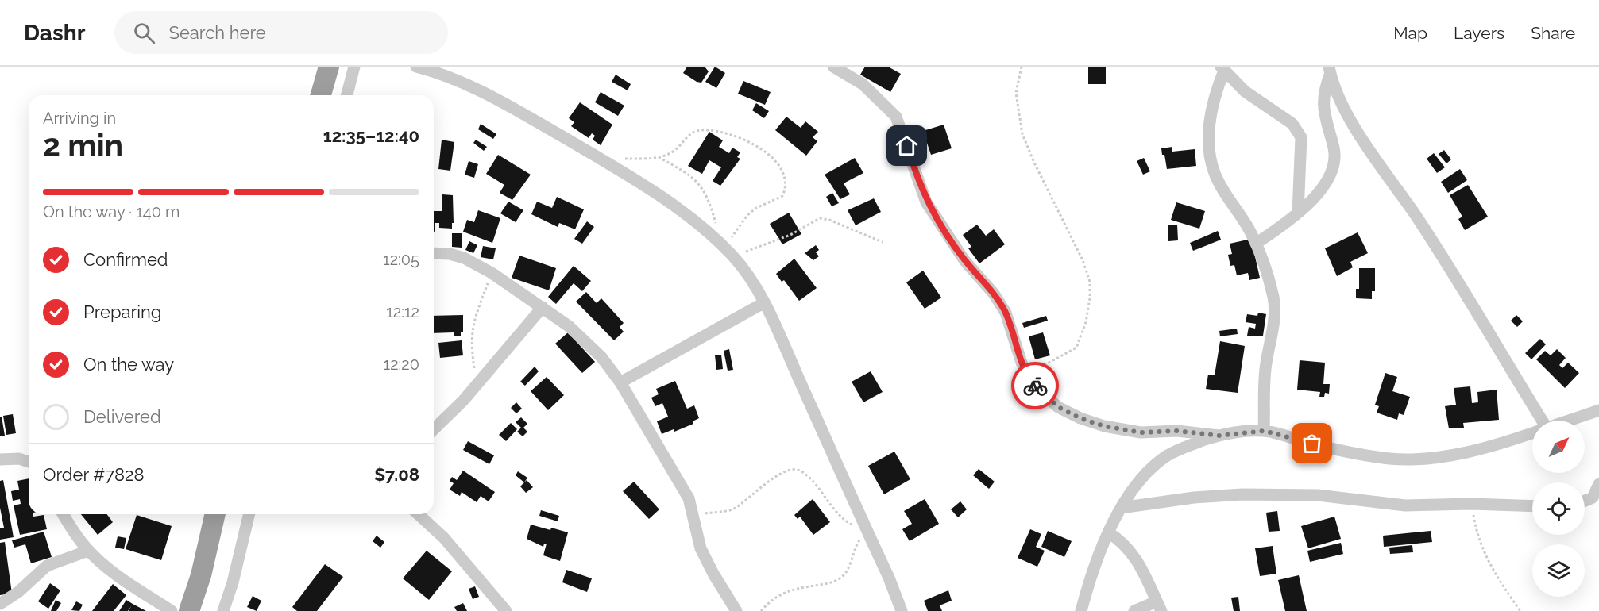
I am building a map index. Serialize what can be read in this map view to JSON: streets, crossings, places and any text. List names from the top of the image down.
{
  "north": "top right",
  "page": {
    "header": "Dashr",
    "search": "Search here",
    "nav": ["Map", "Layers", "Share"],
    "heading": ["2 min", "Arriving in", "12:35–12:40"],
    "panel": ["Order #7828", "$7.08"],
    "bar": "On the way · 140 m",
    "list": [
      ["Confirmed", "12:05"],
      ["Preparing", "12:12"],
      ["On the way", "12:20"],
      "Delivered"
    ]
  }
}
